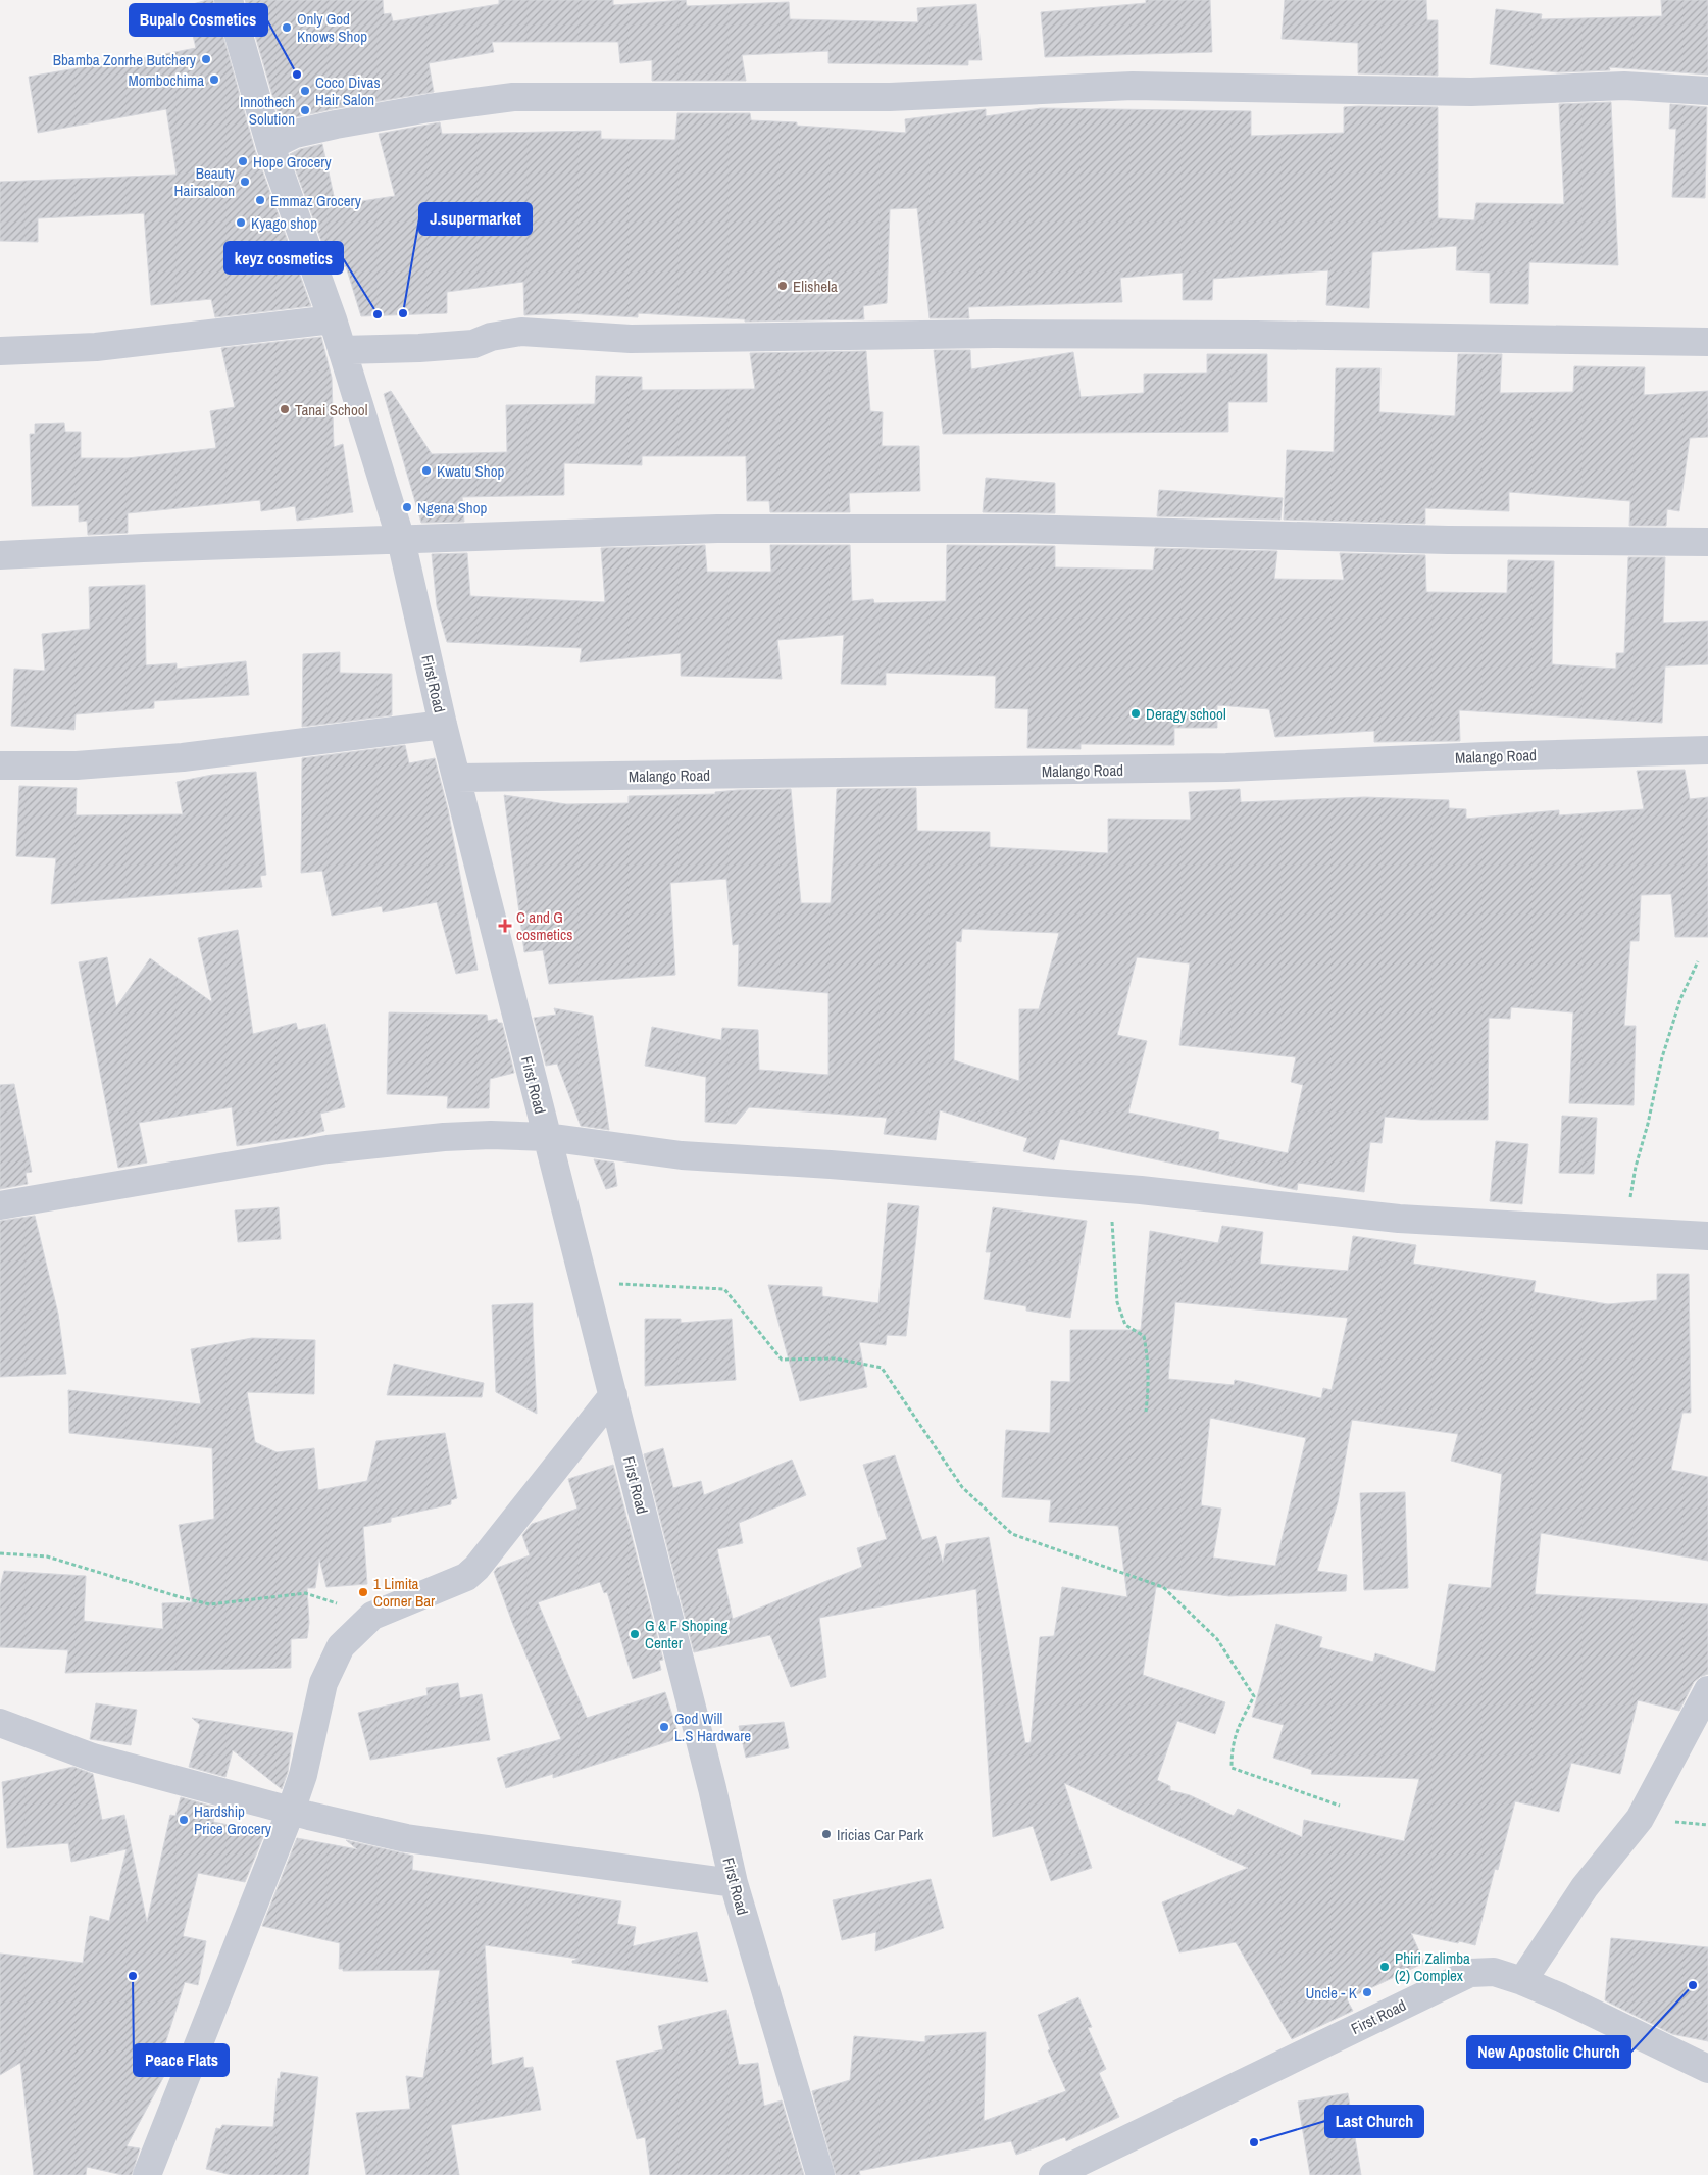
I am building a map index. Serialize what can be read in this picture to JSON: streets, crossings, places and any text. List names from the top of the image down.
{
  "streets": {
    "street": ["First Road", "Malango Road"]
  },
  "crossings": [
    ["First Road", "Malango Road"]
  ],
  "places": {
    "other": [
      "Only God Knows Shop",
      "Bbamba Zonrhe Butchery",
      "Bupalo Cosmetics",
      "Mombochima",
      "Coco Divas Hair Salon",
      "Innothech Solution",
      "Hope Grocery",
      "Beauty Hairsaloon",
      "Emmaz Grocery",
      "Kyago shop",
      "Elishela",
      "J.supermarket",
      "keyz cosmetics",
      "Tanai School",
      "Kwatu Shop",
      "Ngena Shop",
      "Deragy school",
      "1 Limita Corner Bar",
      "G & F Shoping Center",
      "God Will L.S Hardware",
      "Hardship Price Grocery",
      "Iricias Car Park",
      "Phiri Zalimba (2) Complex",
      "Peace Flats",
      "New Apostolic Church",
      "Uncle - K",
      "Last Church"
    ],
    "health": ["C and G cosmetics"]
  }
}
